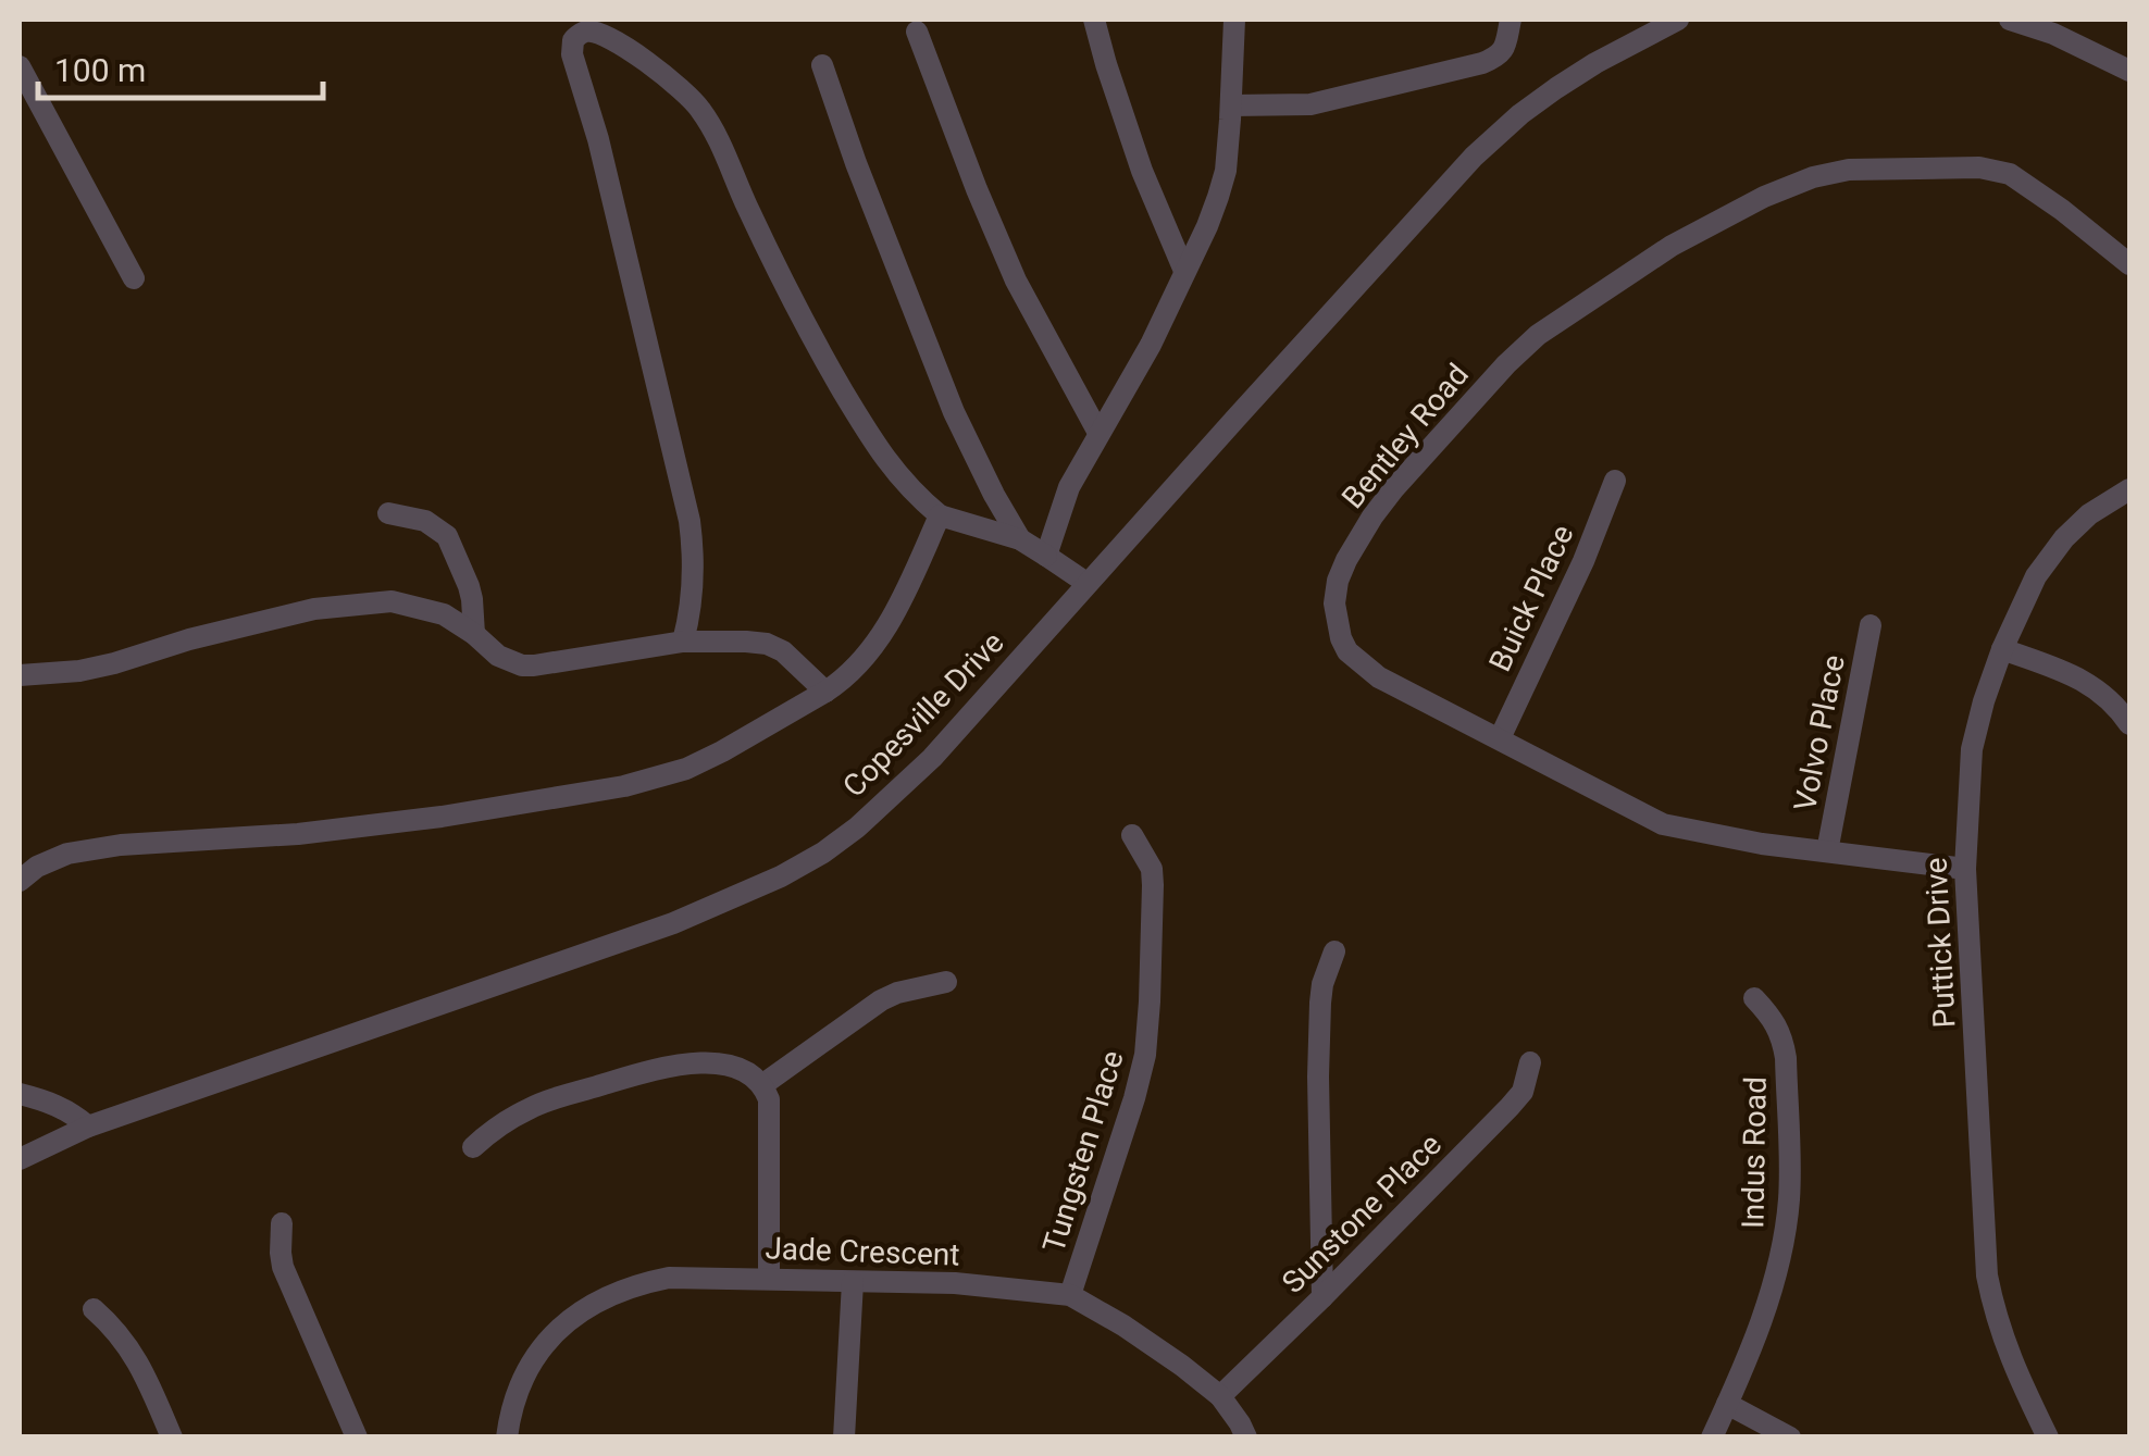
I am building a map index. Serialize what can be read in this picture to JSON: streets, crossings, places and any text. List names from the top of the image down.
{
  "streets": {
    "street": [
      "Bentley Road",
      "Buick Place",
      "Copesville Drive",
      "Volvo Place",
      "Puttick Drive",
      "Tungsten Place",
      "Indus Road",
      "Sunstone Place",
      "Jade Crescent"
    ]
  },
  "crossings": [
    ["Bentley Road", "Buick Place"],
    ["Bentley Road", "Volvo Place"],
    ["Bentley Road", "Puttick Drive"],
    ["Tungsten Place", "Jade Crescent"],
    ["Sunstone Place", "Jade Crescent"]
  ],
  "scale_bar": "100 m"
}
